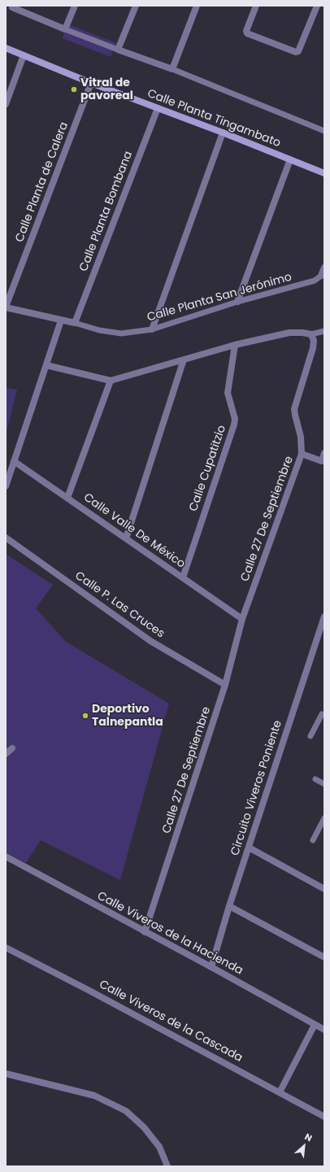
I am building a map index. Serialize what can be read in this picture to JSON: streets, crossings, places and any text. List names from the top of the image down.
{
  "streets": {
    "main road": ["Calle Planta Tingambato"],
    "street": [
      "Calle Planta de Calera",
      "Calle Planta Bombana",
      "Calle Planta San Jerónimo",
      "Calle Cupatitzio",
      "Calle 27 De Septiembre",
      "Calle Valle De México",
      "Calle P. Las Cruces",
      "Circuito Viveros Poniente",
      "Calle Viveros de la Hacienda",
      "Calle Viveros de la Cascada"
    ]
  },
  "crossings": [
    ["Calle Planta Tingambato", "Calle Planta de Calera"],
    ["Calle Planta Tingambato", "Calle Planta Bombana"],
    ["Calle Planta Bombana", "Calle Planta San Jerónimo"],
    ["Calle Cupatitzio", "Calle Valle De México"],
    ["Calle 27 De Septiembre", "Calle Valle De México"],
    ["Calle 27 De Septiembre", "Calle P. Las Cruces"],
    ["Calle 27 De Septiembre", "Calle Viveros de la Hacienda"],
    ["Circuito Viveros Poniente", "Calle Viveros de la Hacienda"]
  ],
  "places": ["Vitral de pavoreal", "Deportivo Talnepantla"],
  "north": "top right"
}
